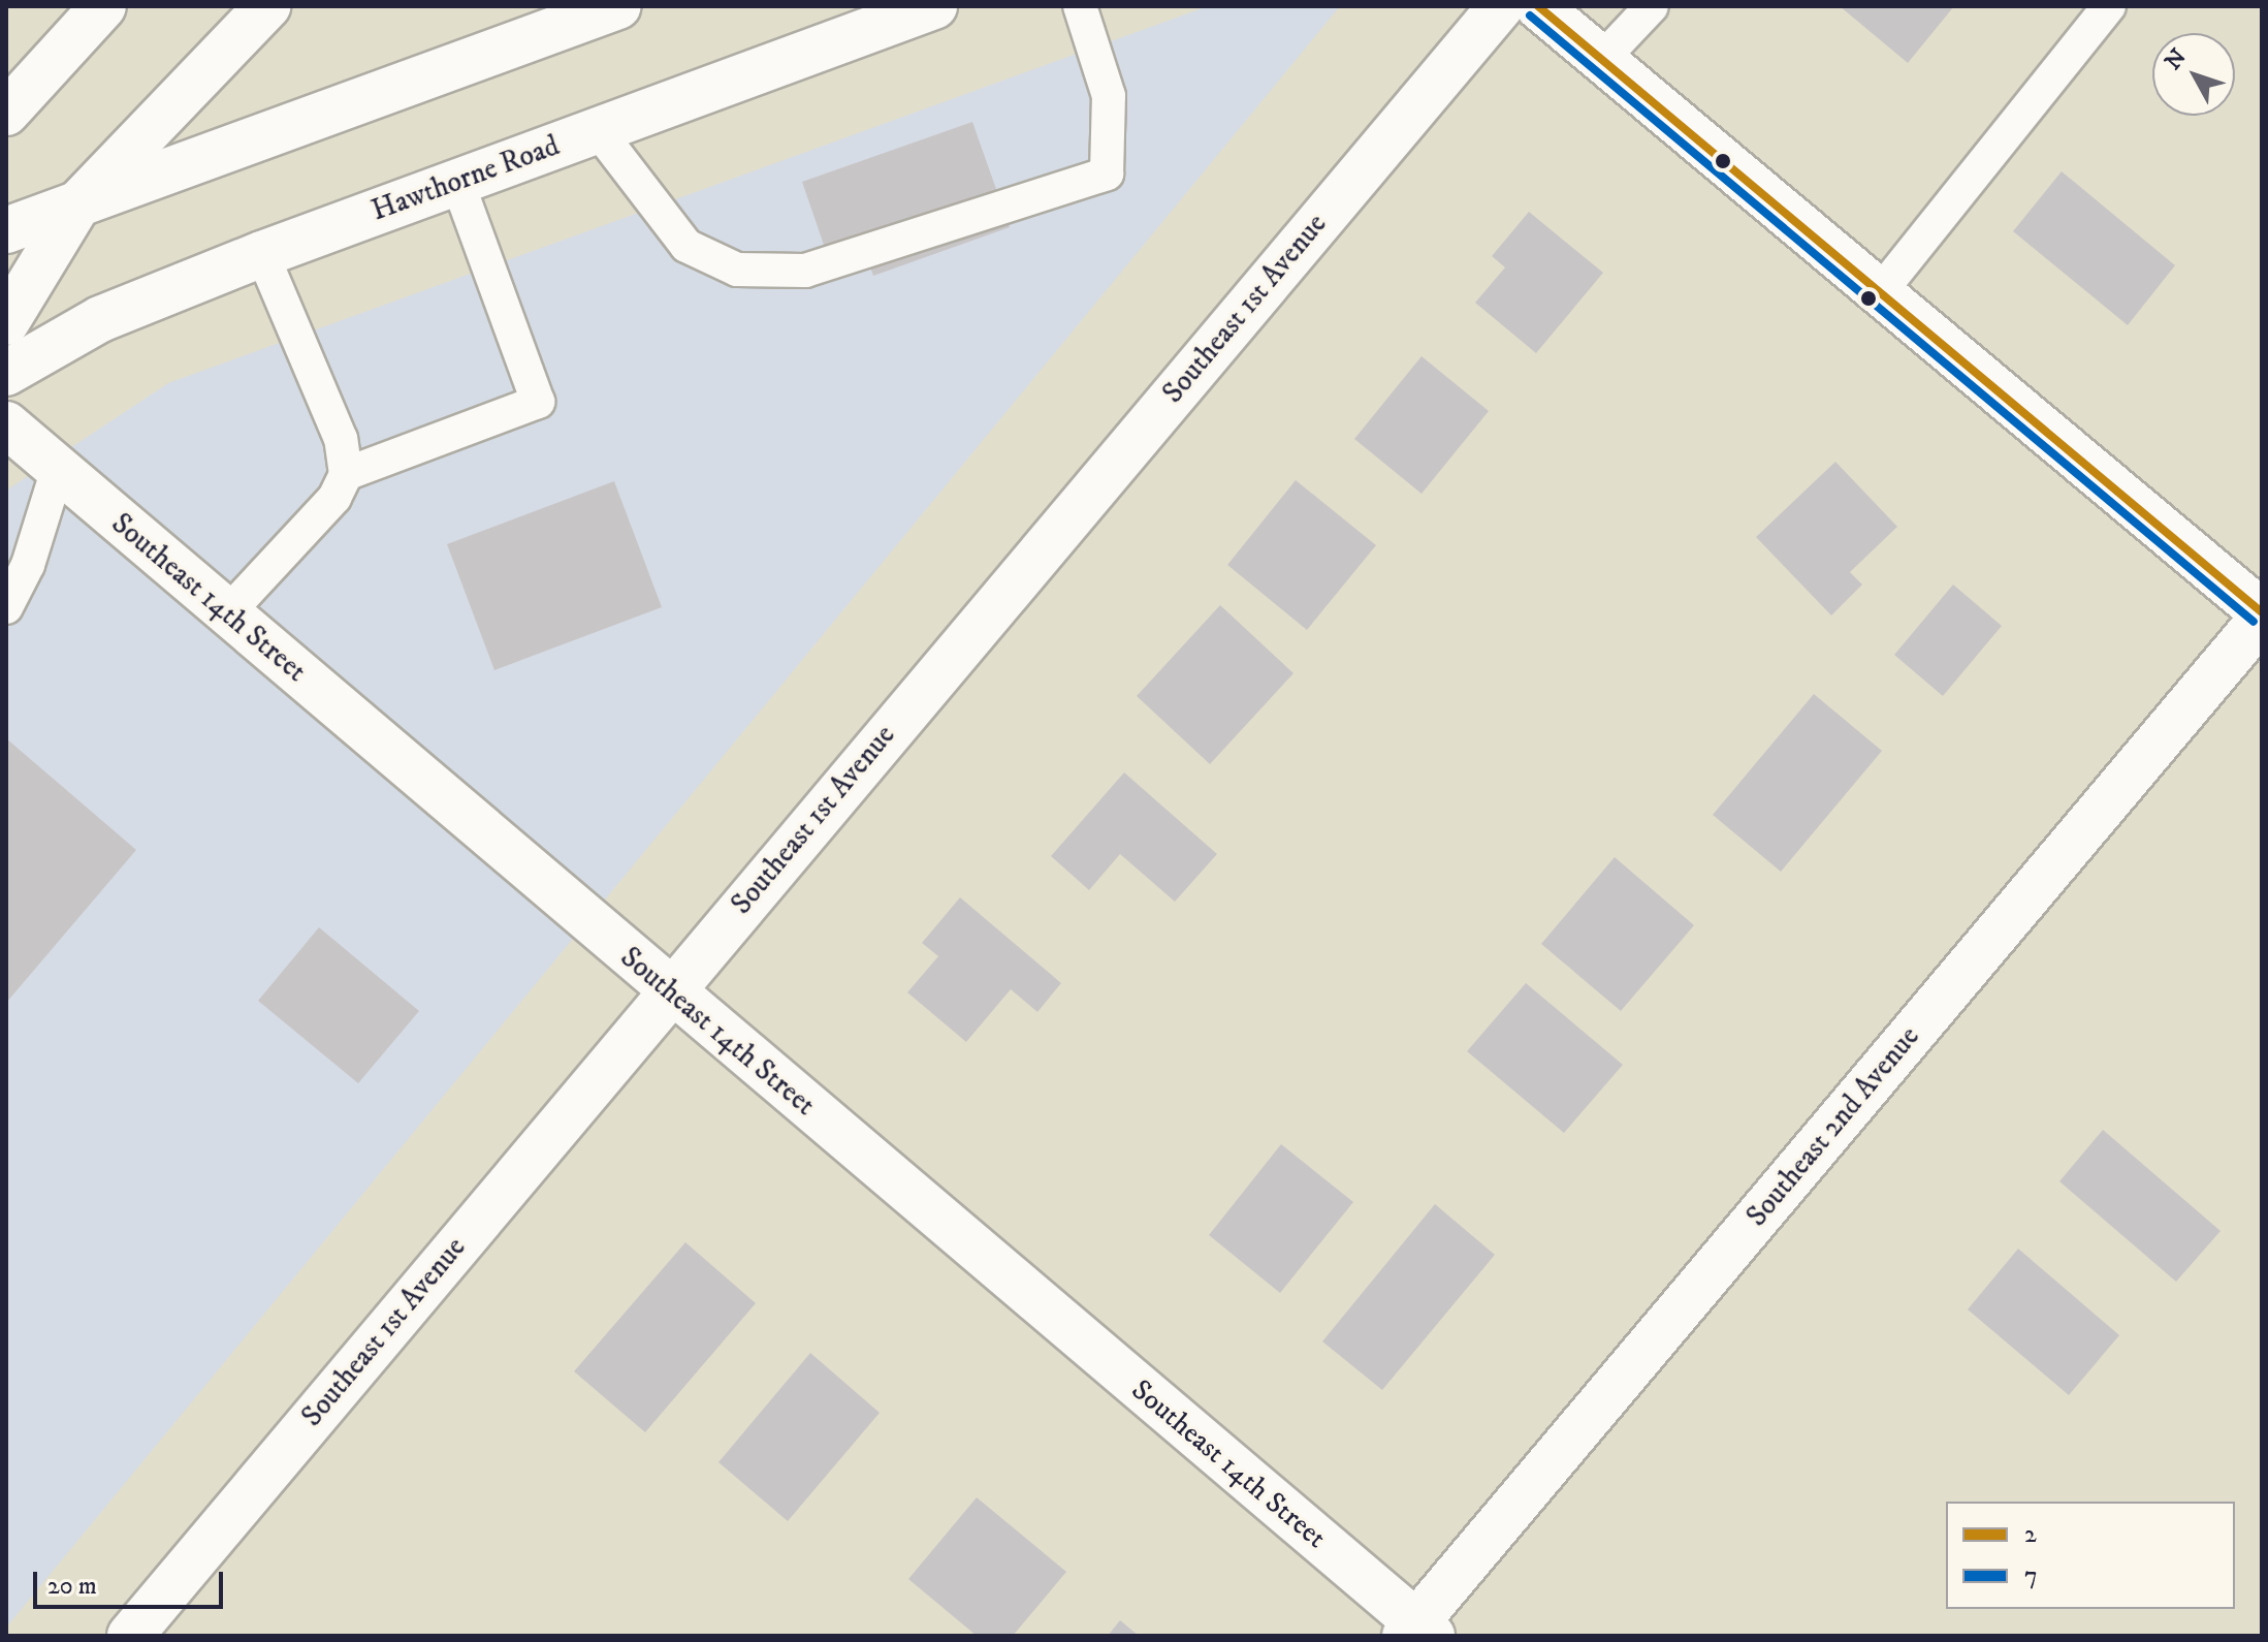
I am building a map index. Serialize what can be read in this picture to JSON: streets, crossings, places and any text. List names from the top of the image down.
{
  "streets": {
    "main road": [
      "Hawthorne Road",
      "Southeast 1st Avenue",
      "Southeast 14th Street",
      "Southeast 2nd Avenue"
    ]
  },
  "crossings": [
    ["Southeast 1st Avenue", "Southeast 14th Street"],
    ["Southeast 14th Street", "Southeast 2nd Avenue"]
  ],
  "lines": ["transit line 2", "transit line 7"],
  "legend": ["2", "7"],
  "scale_bar": "20 m",
  "north": "top left"
}
